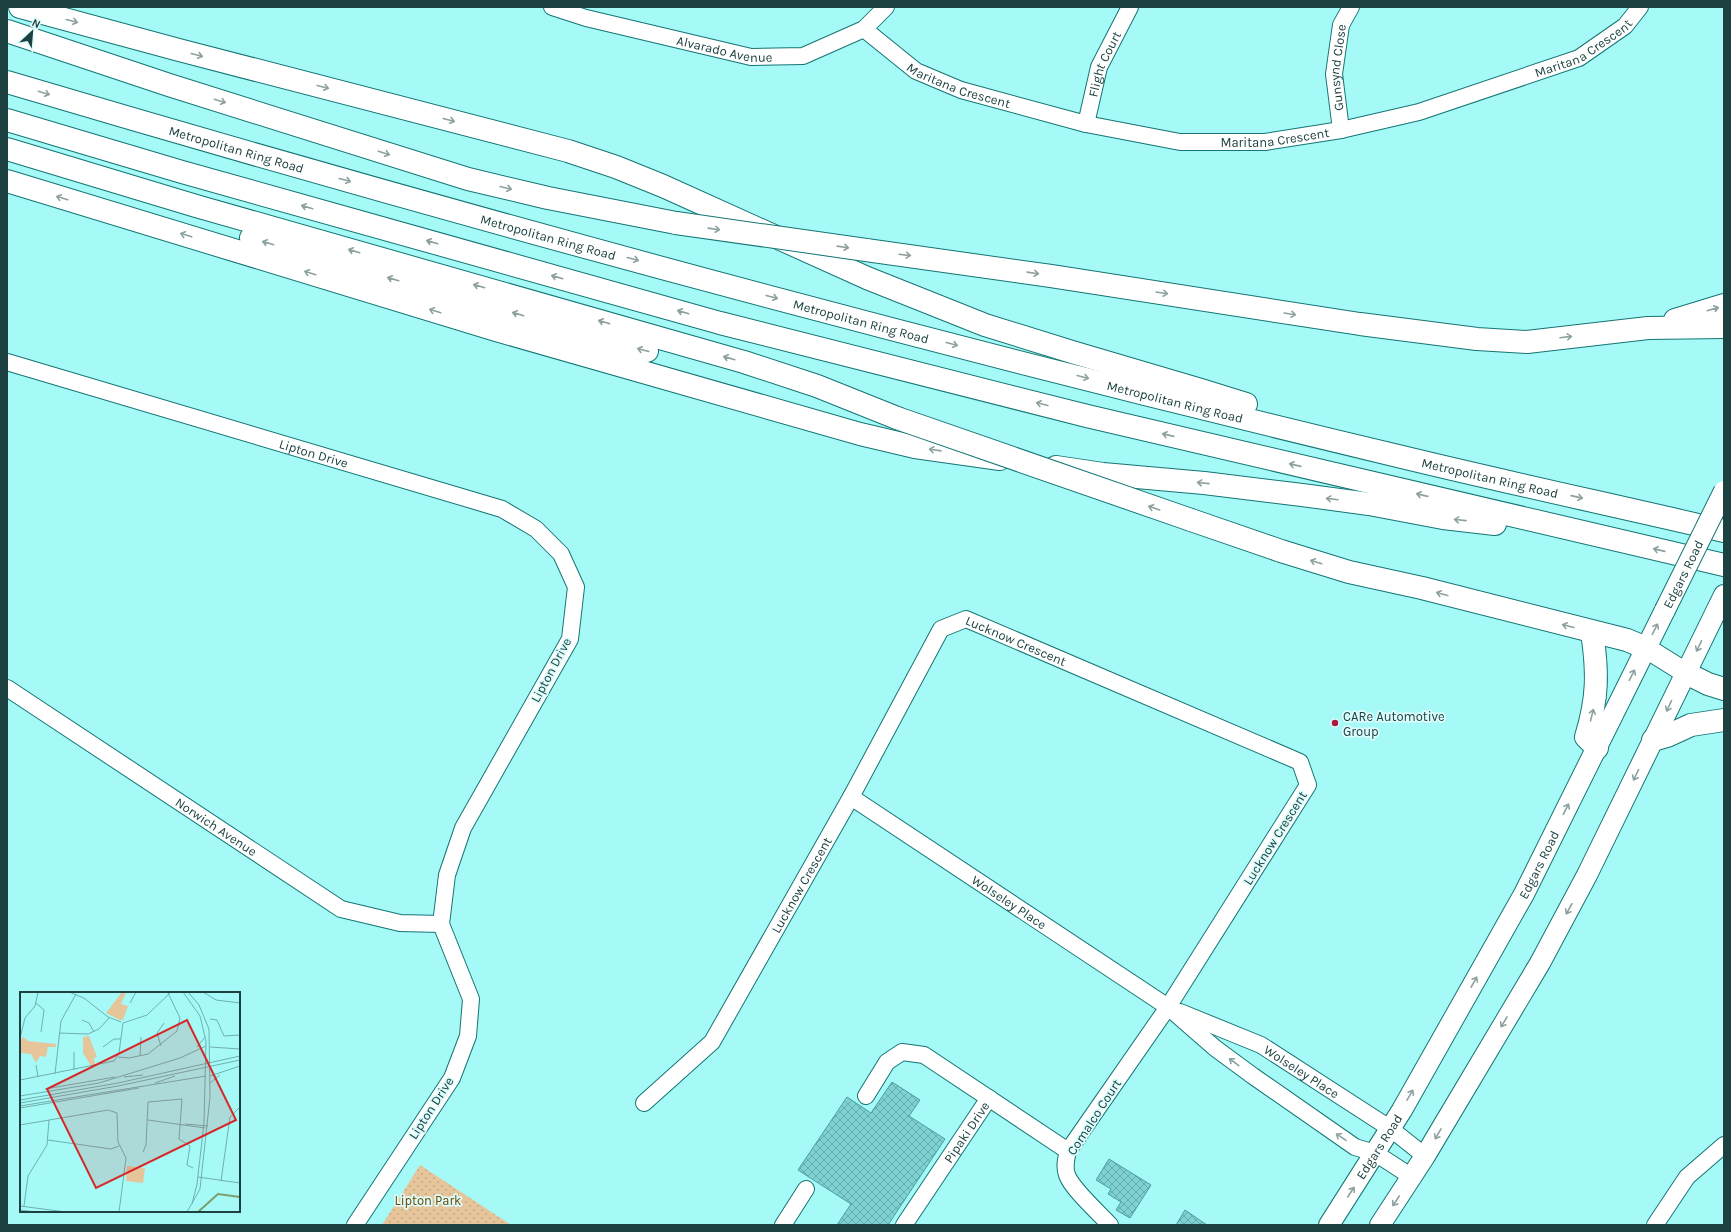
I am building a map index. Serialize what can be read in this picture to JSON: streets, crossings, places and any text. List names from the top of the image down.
{
  "streets": {
    "highway": ["Metropolitan Ring Road"],
    "main road": ["Edgars Road"],
    "street": [
      "Maritana Crescent",
      "Alvarado Avenue",
      "Flight Court",
      "Gunsynd Close",
      "Lipton Drive",
      "Lucknow Crescent",
      "Norwich Avenue",
      "Wolseley Place",
      "Comalco Court",
      "Pipaki Drive"
    ]
  },
  "crossings": [
    ["Maritana Crescent", "Alvarado Avenue"],
    ["Maritana Crescent", "Flight Court"],
    ["Maritana Crescent", "Gunsynd Close"],
    ["Lipton Drive", "Norwich Avenue"],
    ["Edgars Road", "Wolseley Place"],
    ["Lucknow Crescent", "Wolseley Place"],
    ["Lucknow Crescent", "Comalco Court"],
    ["Wolseley Place", "Comalco Court"],
    ["Comalco Court", "Pipaki Drive"]
  ],
  "parks": ["Lipton Park"],
  "places": ["CARe Automotive Group"],
  "north": "top right"
}
